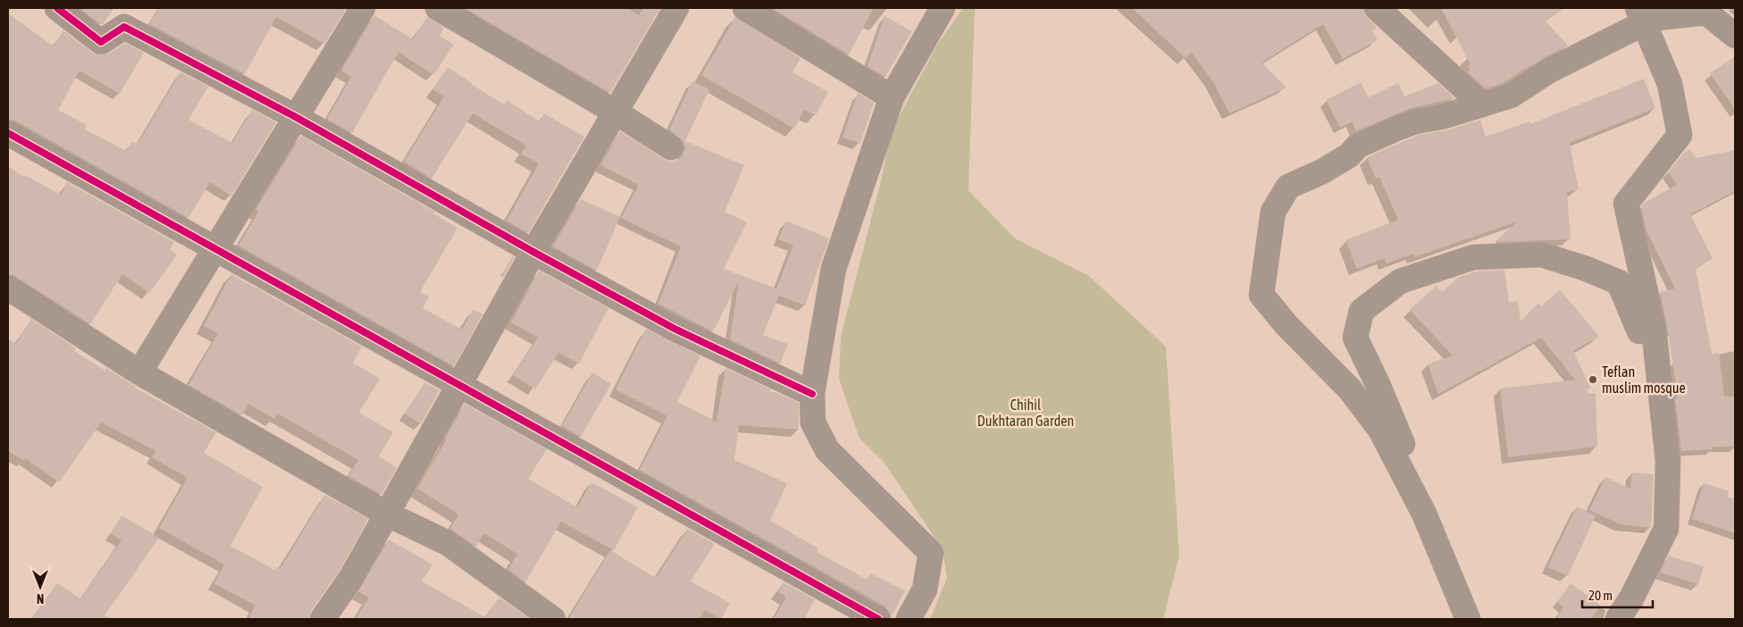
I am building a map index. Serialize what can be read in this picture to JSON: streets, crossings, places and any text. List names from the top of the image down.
{
  "parks": ["Chihil Dukhtaran Garden"],
  "places": ["Teflan muslim mosque"],
  "scale_bar": "20 m",
  "north": "bottom"
}
